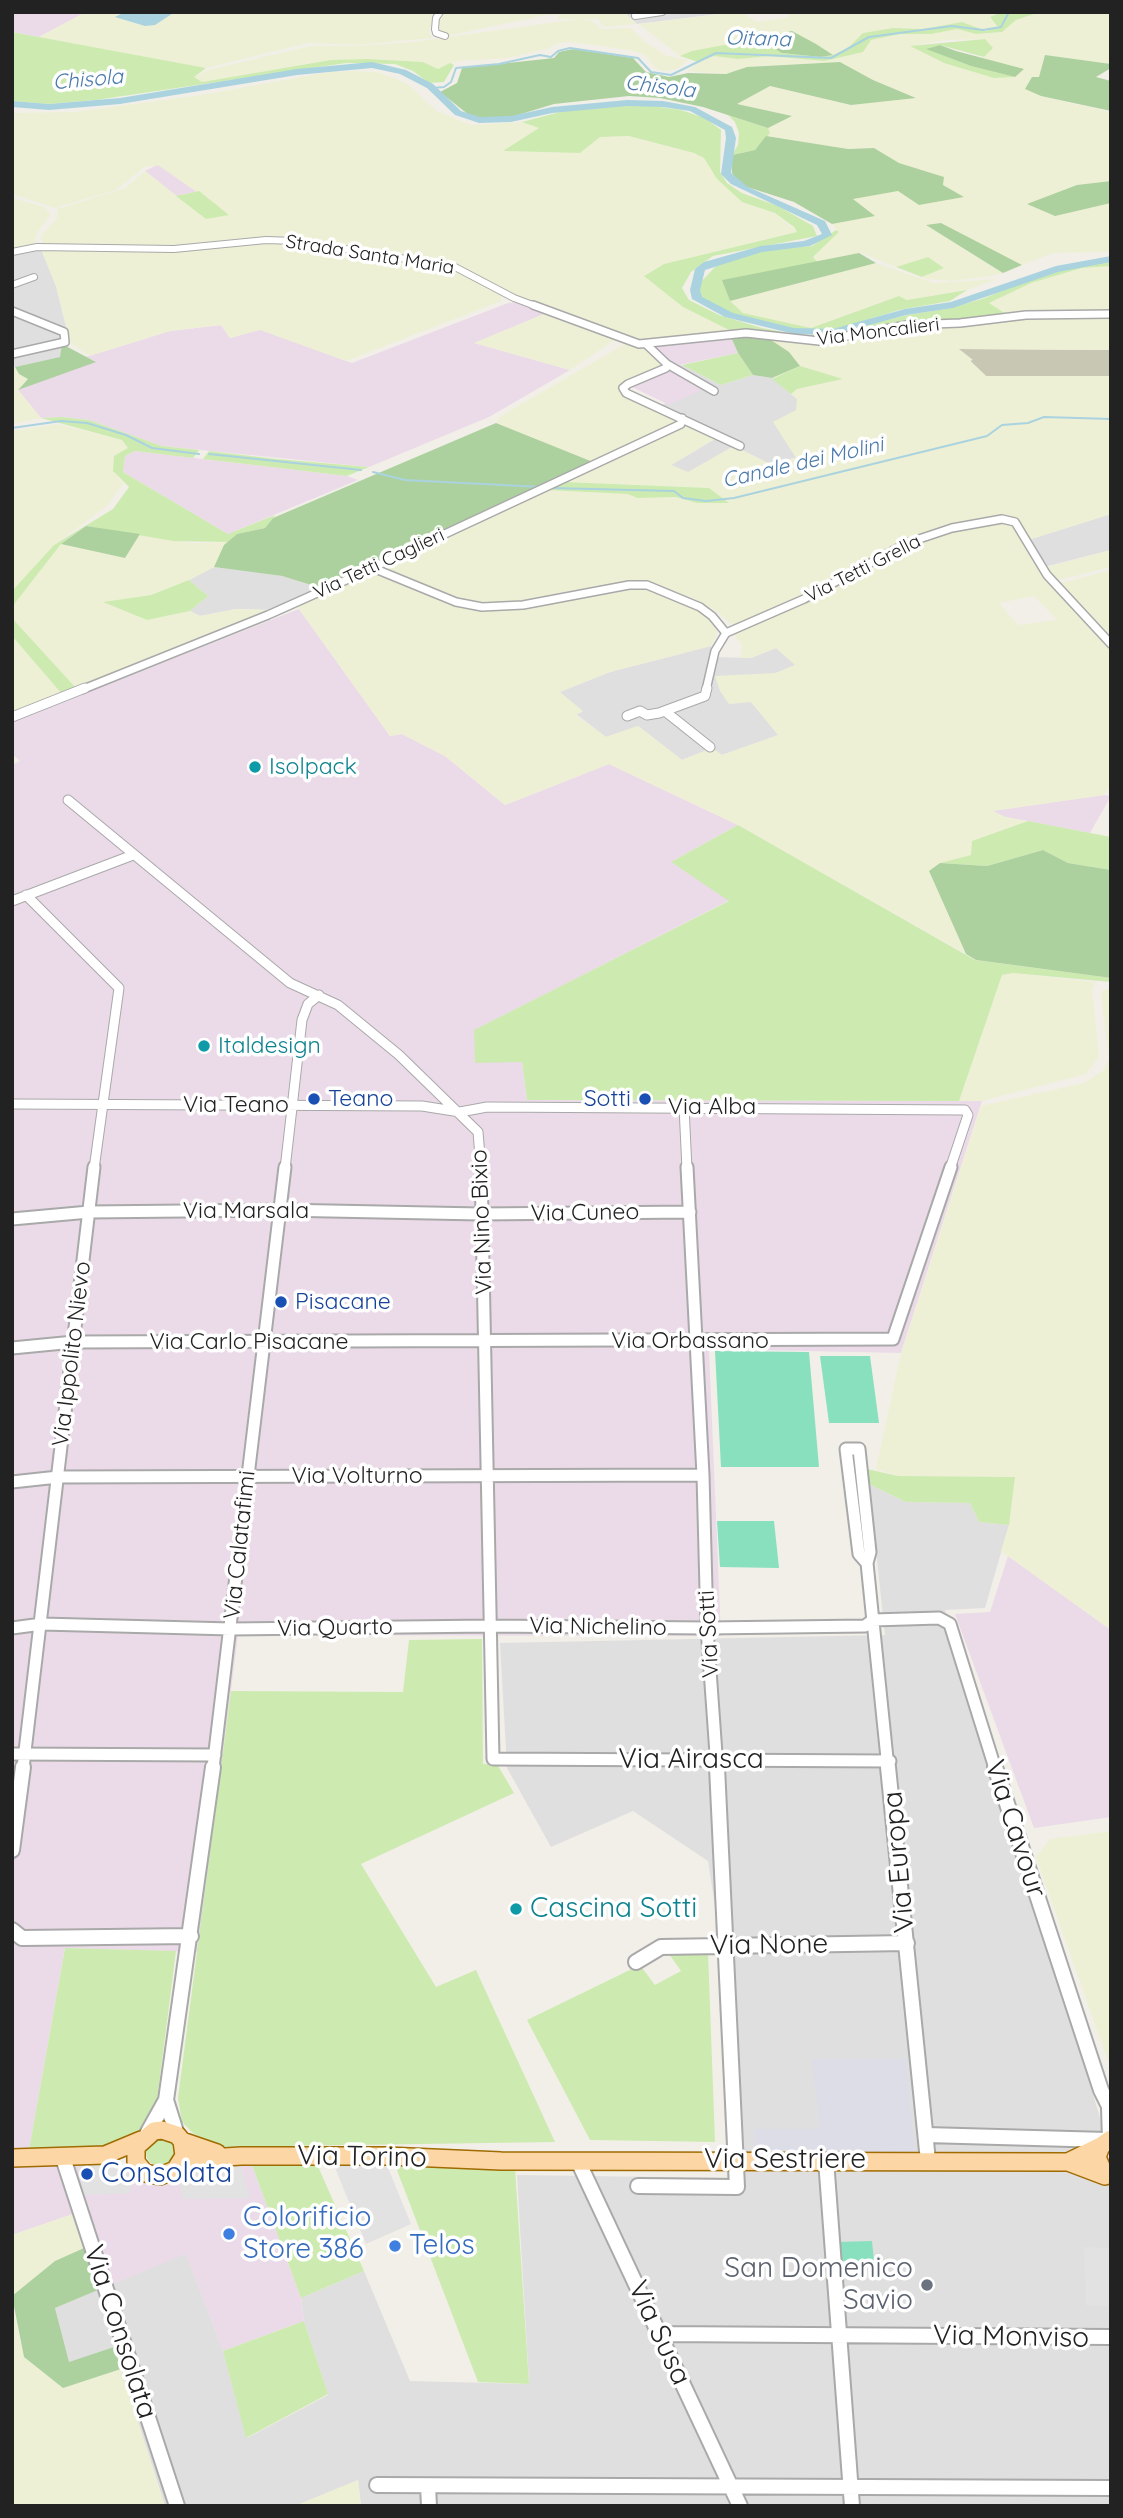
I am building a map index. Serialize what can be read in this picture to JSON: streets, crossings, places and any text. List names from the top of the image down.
{
  "streets": {
    "main road": ["Via Torino", "Via Sestriere"],
    "street": [
      "Strada Santa Maria",
      "Via Moncalieri",
      "Via Tetti Caglieri",
      "Via Tetti Grella",
      "Via Teano",
      "Via Alba",
      "Via Marsala",
      "Via Cuneo",
      "Via Nino Bixio",
      "Via Orbassano",
      "Via Carlo Pisacane",
      "Via Ippolito Nievo",
      "Via Volturno",
      "Via Calatafimi",
      "Via Nichelino",
      "Via Quarto",
      "Via Sotti",
      "Via Airasca",
      "Via Cavour",
      "Via Europa",
      "Via None",
      "Via Consolata",
      "Via Susa",
      "Via Monviso"
    ]
  },
  "crossings": [
    ["Strada Santa Maria", "Via Moncalieri"],
    ["Via Teano", "Via Alba"],
    ["Via Teano", "Via Nino Bixio"],
    ["Via Teano", "Via Ippolito Nievo"],
    ["Via Teano", "Via Calatafimi"],
    ["Via Alba", "Via Nino Bixio"],
    ["Via Alba", "Via Orbassano"],
    ["Via Alba", "Via Sotti"],
    ["Via Marsala", "Via Cuneo"],
    ["Via Marsala", "Via Nino Bixio"],
    ["Via Marsala", "Via Ippolito Nievo"],
    ["Via Marsala", "Via Calatafimi"],
    ["Via Cuneo", "Via Nino Bixio"],
    ["Via Cuneo", "Via Sotti"],
    ["Via Nino Bixio", "Via Orbassano"],
    ["Via Nino Bixio", "Via Carlo Pisacane"],
    ["Via Nino Bixio", "Via Volturno"],
    ["Via Nino Bixio", "Via Calatafimi"],
    ["Via Nino Bixio", "Via Nichelino"],
    ["Via Nino Bixio", "Via Quarto"],
    ["Via Nino Bixio", "Via Airasca"],
    ["Via Orbassano", "Via Carlo Pisacane"],
    ["Via Orbassano", "Via Sotti"],
    ["Via Carlo Pisacane", "Via Ippolito Nievo"],
    ["Via Carlo Pisacane", "Via Calatafimi"],
    ["Via Ippolito Nievo", "Via Volturno"],
    ["Via Ippolito Nievo", "Via Quarto"],
    ["Via Volturno", "Via Calatafimi"],
    ["Via Volturno", "Via Sotti"],
    ["Via Calatafimi", "Via Quarto"],
    ["Via Calatafimi", "Via Torino"],
    ["Via Nichelino", "Via Quarto"],
    ["Via Nichelino", "Via Sotti"],
    ["Via Nichelino", "Via Cavour"],
    ["Via Nichelino", "Via Europa"],
    ["Via Sotti", "Via Airasca"],
    ["Via Sotti", "Via None"],
    ["Via Sotti", "Via Sestriere"],
    ["Via Airasca", "Via Europa"],
    ["Via Cavour", "Via Europa"],
    ["Via Europa", "Via None"],
    ["Via Europa", "Via Sestriere"],
    ["Via Torino", "Via Sestriere"],
    ["Via Torino", "Via Consolata"],
    ["Via Sestriere", "Via Susa"],
    ["Via Susa", "Via Monviso"]
  ],
  "water": ["Oitana", "Chisola", "Canale dei Molini"],
  "places": [
    "Isolpack",
    "Italdesign",
    "Teano",
    "Sotti",
    "Pisacane",
    "Cascina Sotti",
    "Consolata",
    "Colorificio Store 386",
    "Telos",
    "San Domenico Savio"
  ]
}
